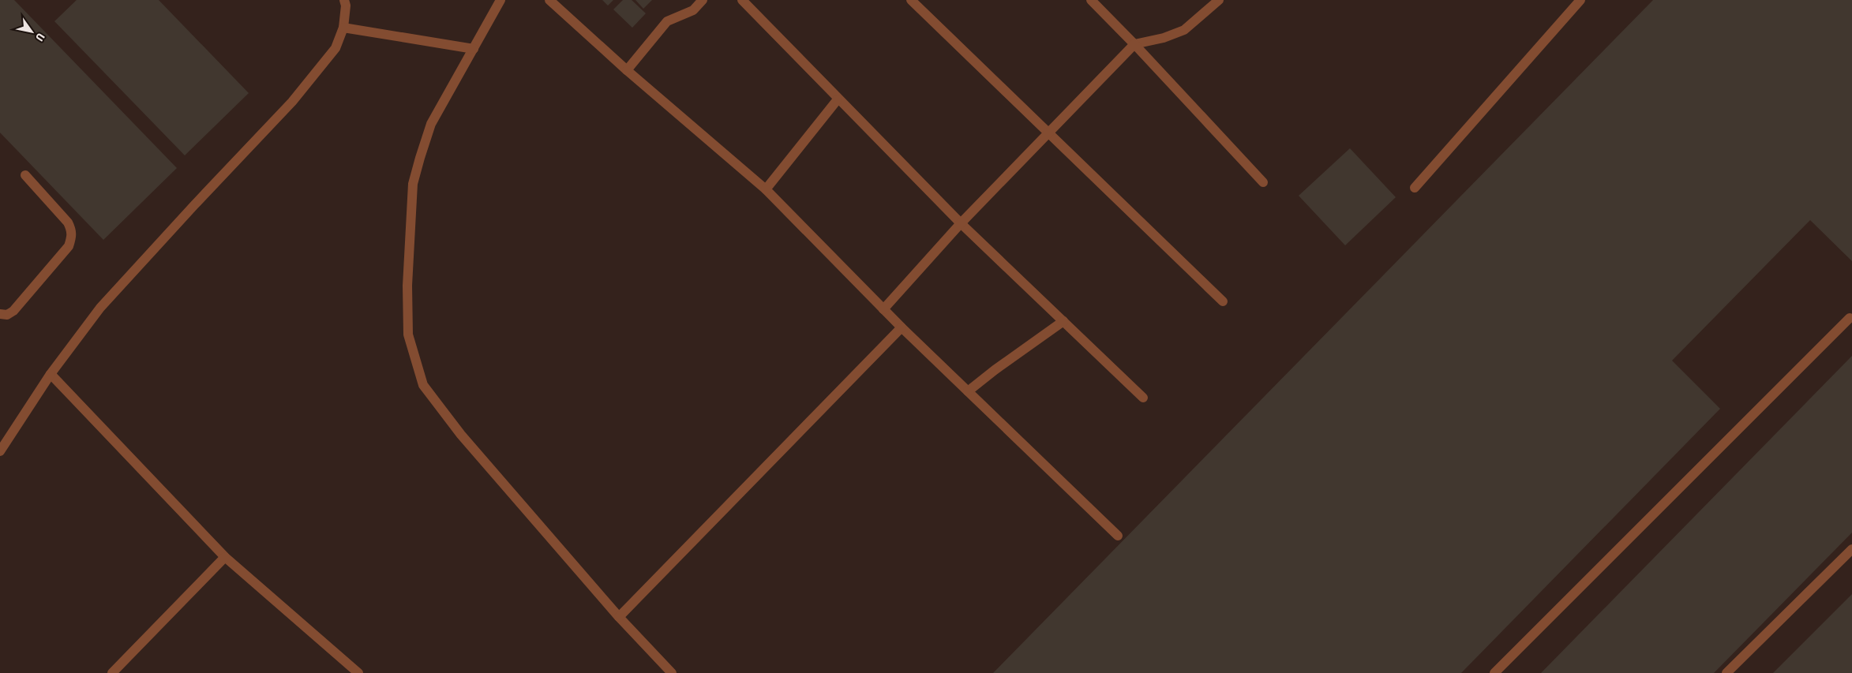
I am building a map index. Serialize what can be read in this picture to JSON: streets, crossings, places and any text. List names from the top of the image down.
{
  "north": "bottom right"
}
